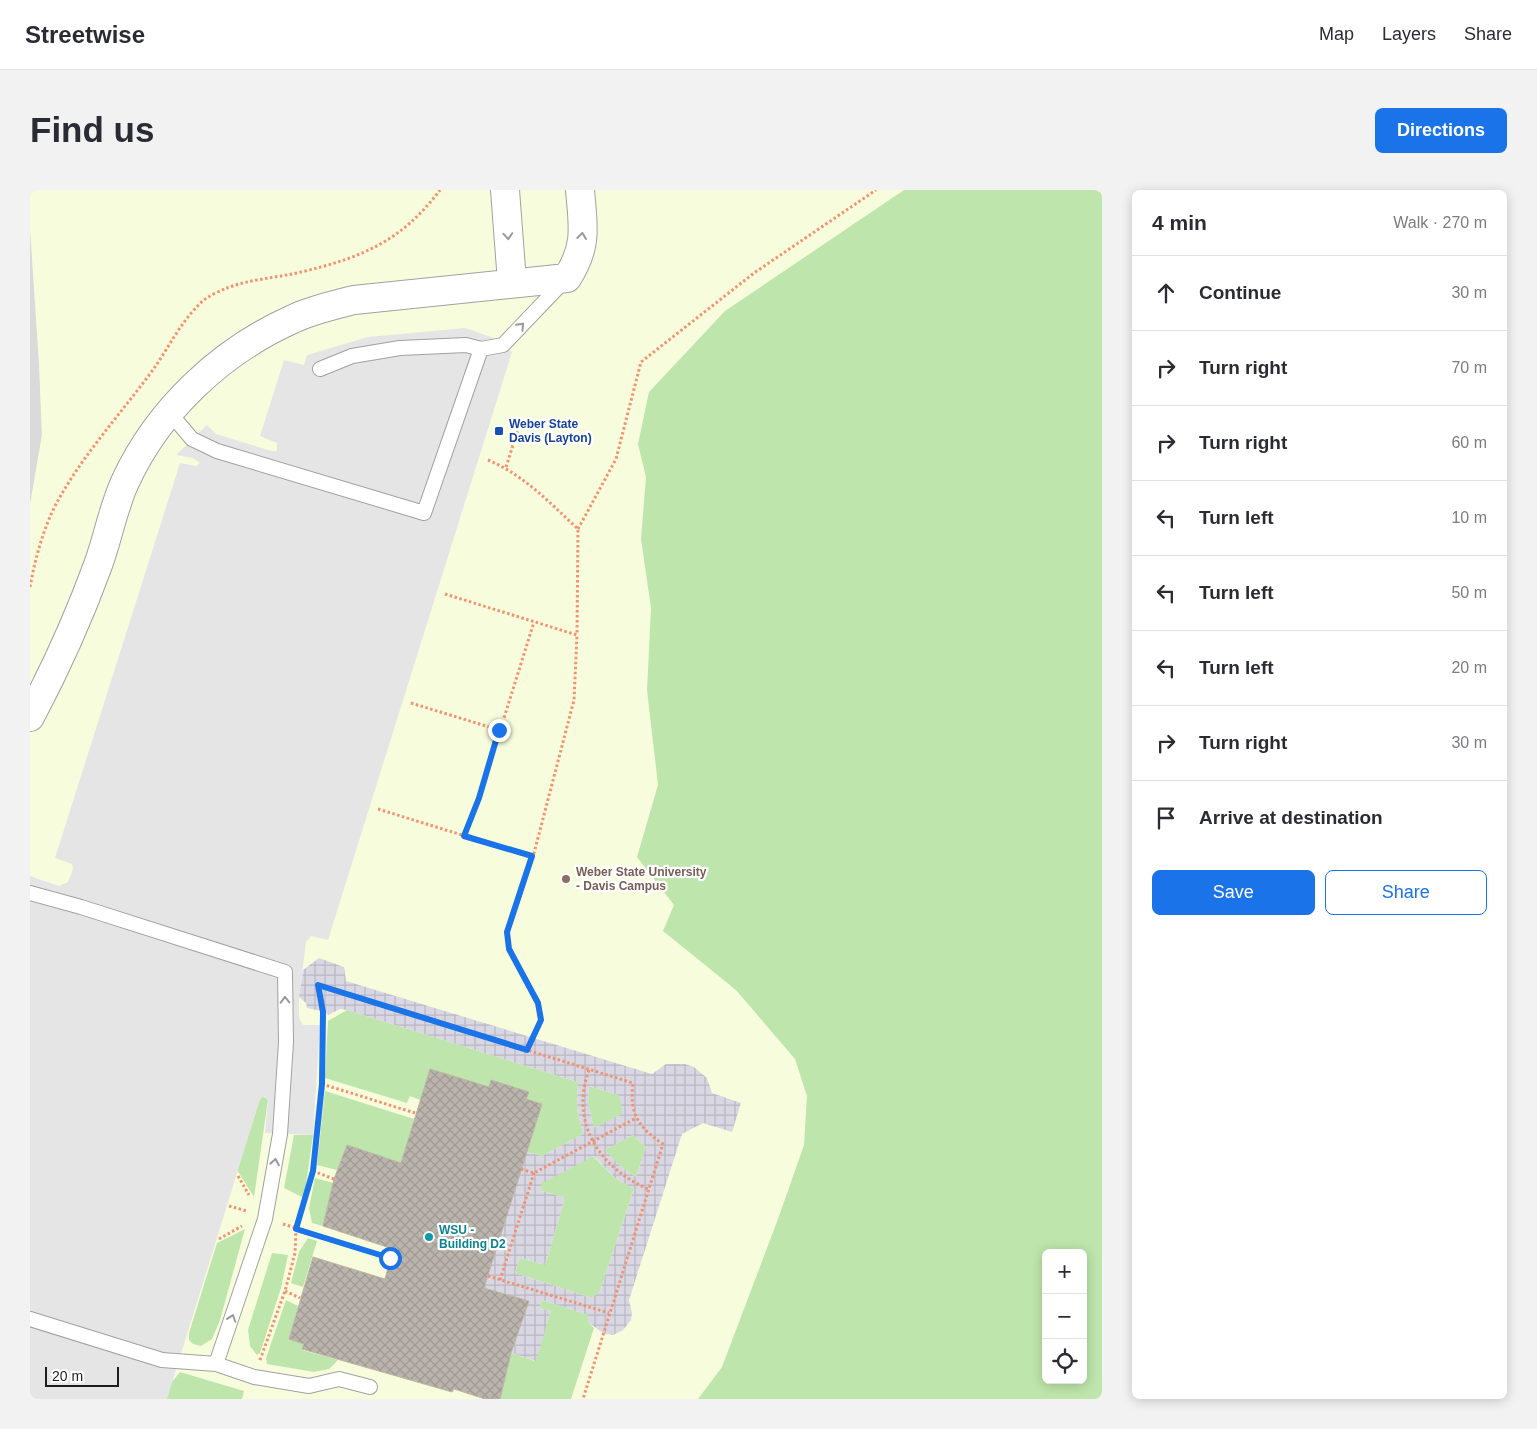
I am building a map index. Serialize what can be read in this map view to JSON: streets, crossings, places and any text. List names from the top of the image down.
{
  "places": {
    "transit": ["Weber State Davis (Layton)"],
    "other": ["Weber State University - Davis Campus", "WSU - Building D2"]
  },
  "scale_bar": "20 m",
  "page": {
    "header": "Streetwise",
    "nav": ["Map", "Layers", "Share"],
    "buttons": [
      "Directions",
      ["Save", "Share"]
    ],
    "title": "Find us",
    "heading": ["4 min", "Walk · 270 m"],
    "list": [
      ["Continue", "30 m"],
      ["Turn right", "70 m"],
      ["Turn right", "60 m"],
      ["Turn left", "10 m"],
      ["Turn left", "50 m"],
      ["Turn left", "20 m"],
      ["Turn right", "30 m"],
      "Arrive at destination"
    ],
    "map_buttons": ["+", "−"],
    "scale": "20 m"
  }
}
